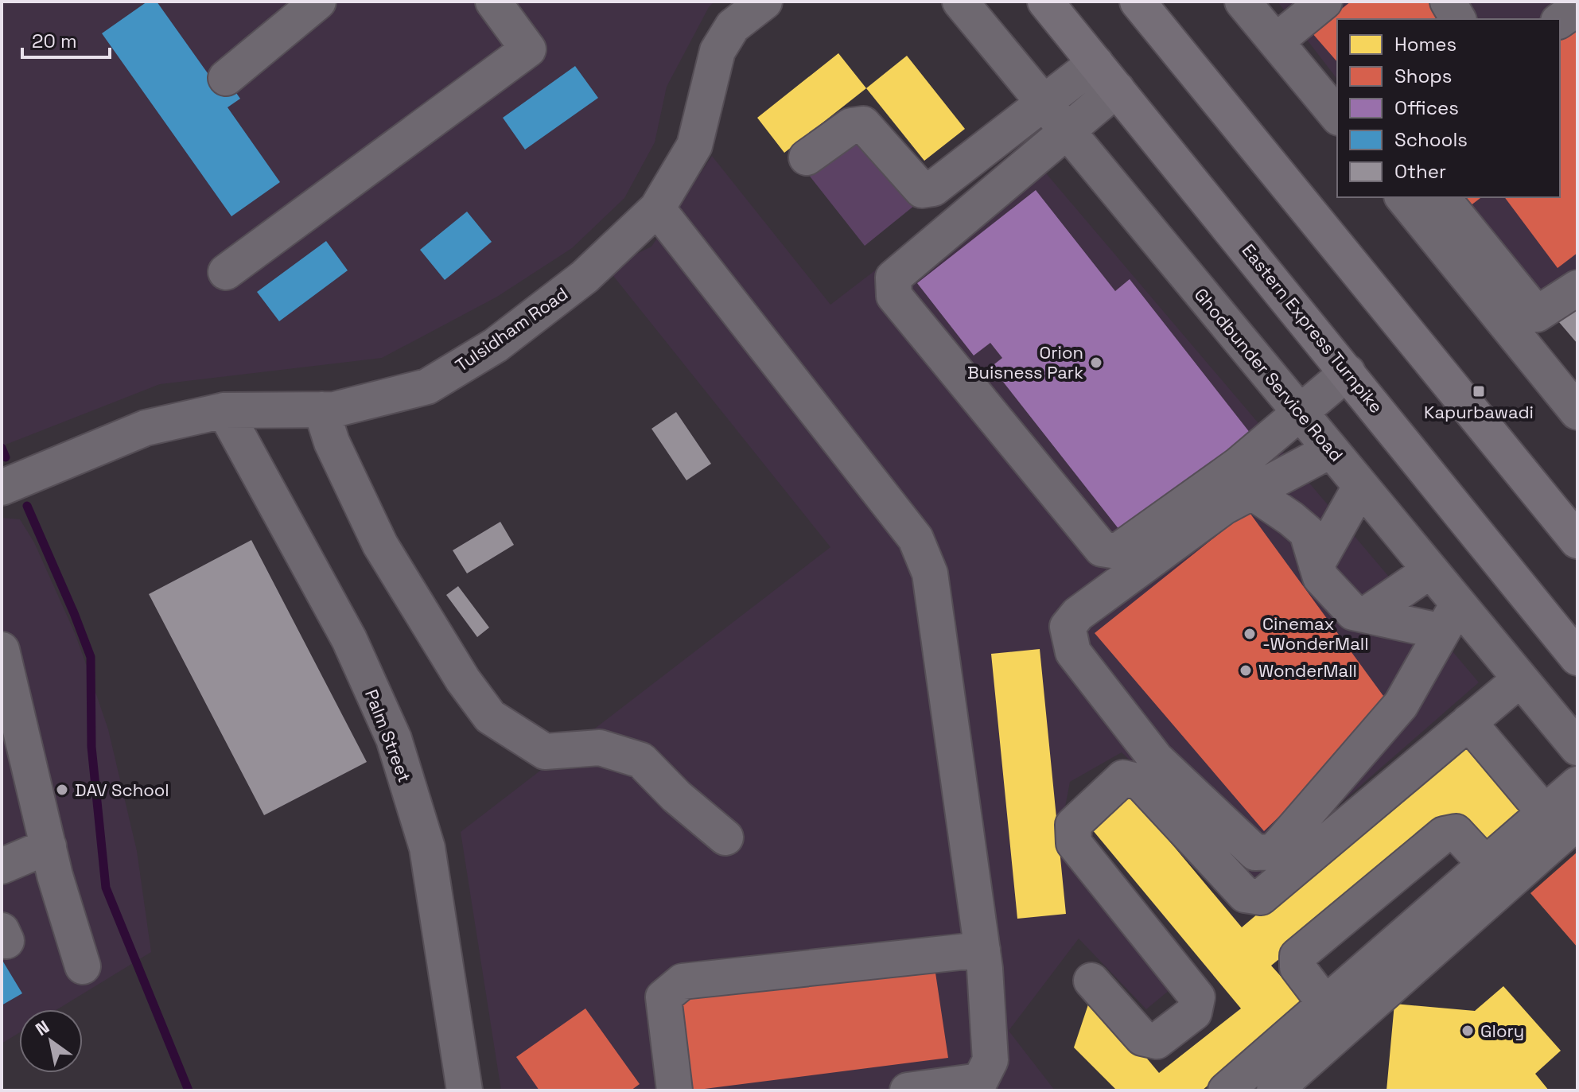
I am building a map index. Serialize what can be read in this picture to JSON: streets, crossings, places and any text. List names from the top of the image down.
{
  "streets": {
    "main road": ["Eastern Express Turnpike"],
    "street": ["Tulsidham Road", "Ghodbunder Service Road", "Palm Street"]
  },
  "crossings": [
    ["Tulsidham Road", "Palm Street"]
  ],
  "places": {
    "other": [
      "Orion Buisness Park",
      "Cinemax -WonderMall",
      "WonderMall",
      "DAV School",
      "Glory"
    ],
    "transit": ["Kapurbawadi"]
  },
  "legend": [
    "Homes",
    "Shops",
    "Offices",
    "Schools",
    "Other"
  ],
  "scale_bar": "20 m",
  "north": "top left"
}
